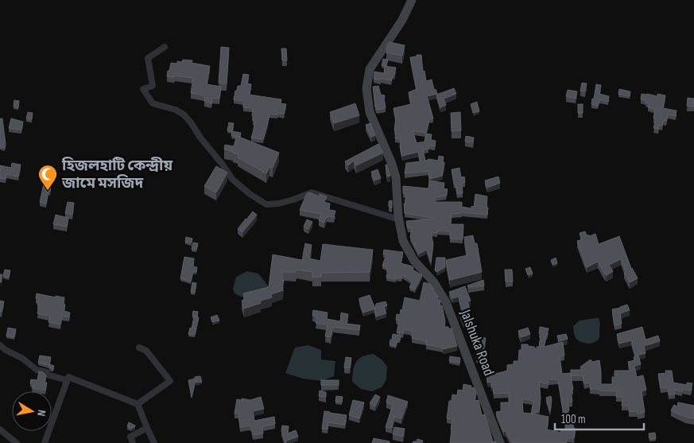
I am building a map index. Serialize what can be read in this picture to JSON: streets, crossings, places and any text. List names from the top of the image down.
{
  "streets": {
    "street": ["Jalshuka Road"]
  },
  "places": {
    "mosque": ["হিজলহাটি কেন্দ্রীয় জামে মসজিদ"]
  },
  "scale_bar": "100 m",
  "north": "right"
}
